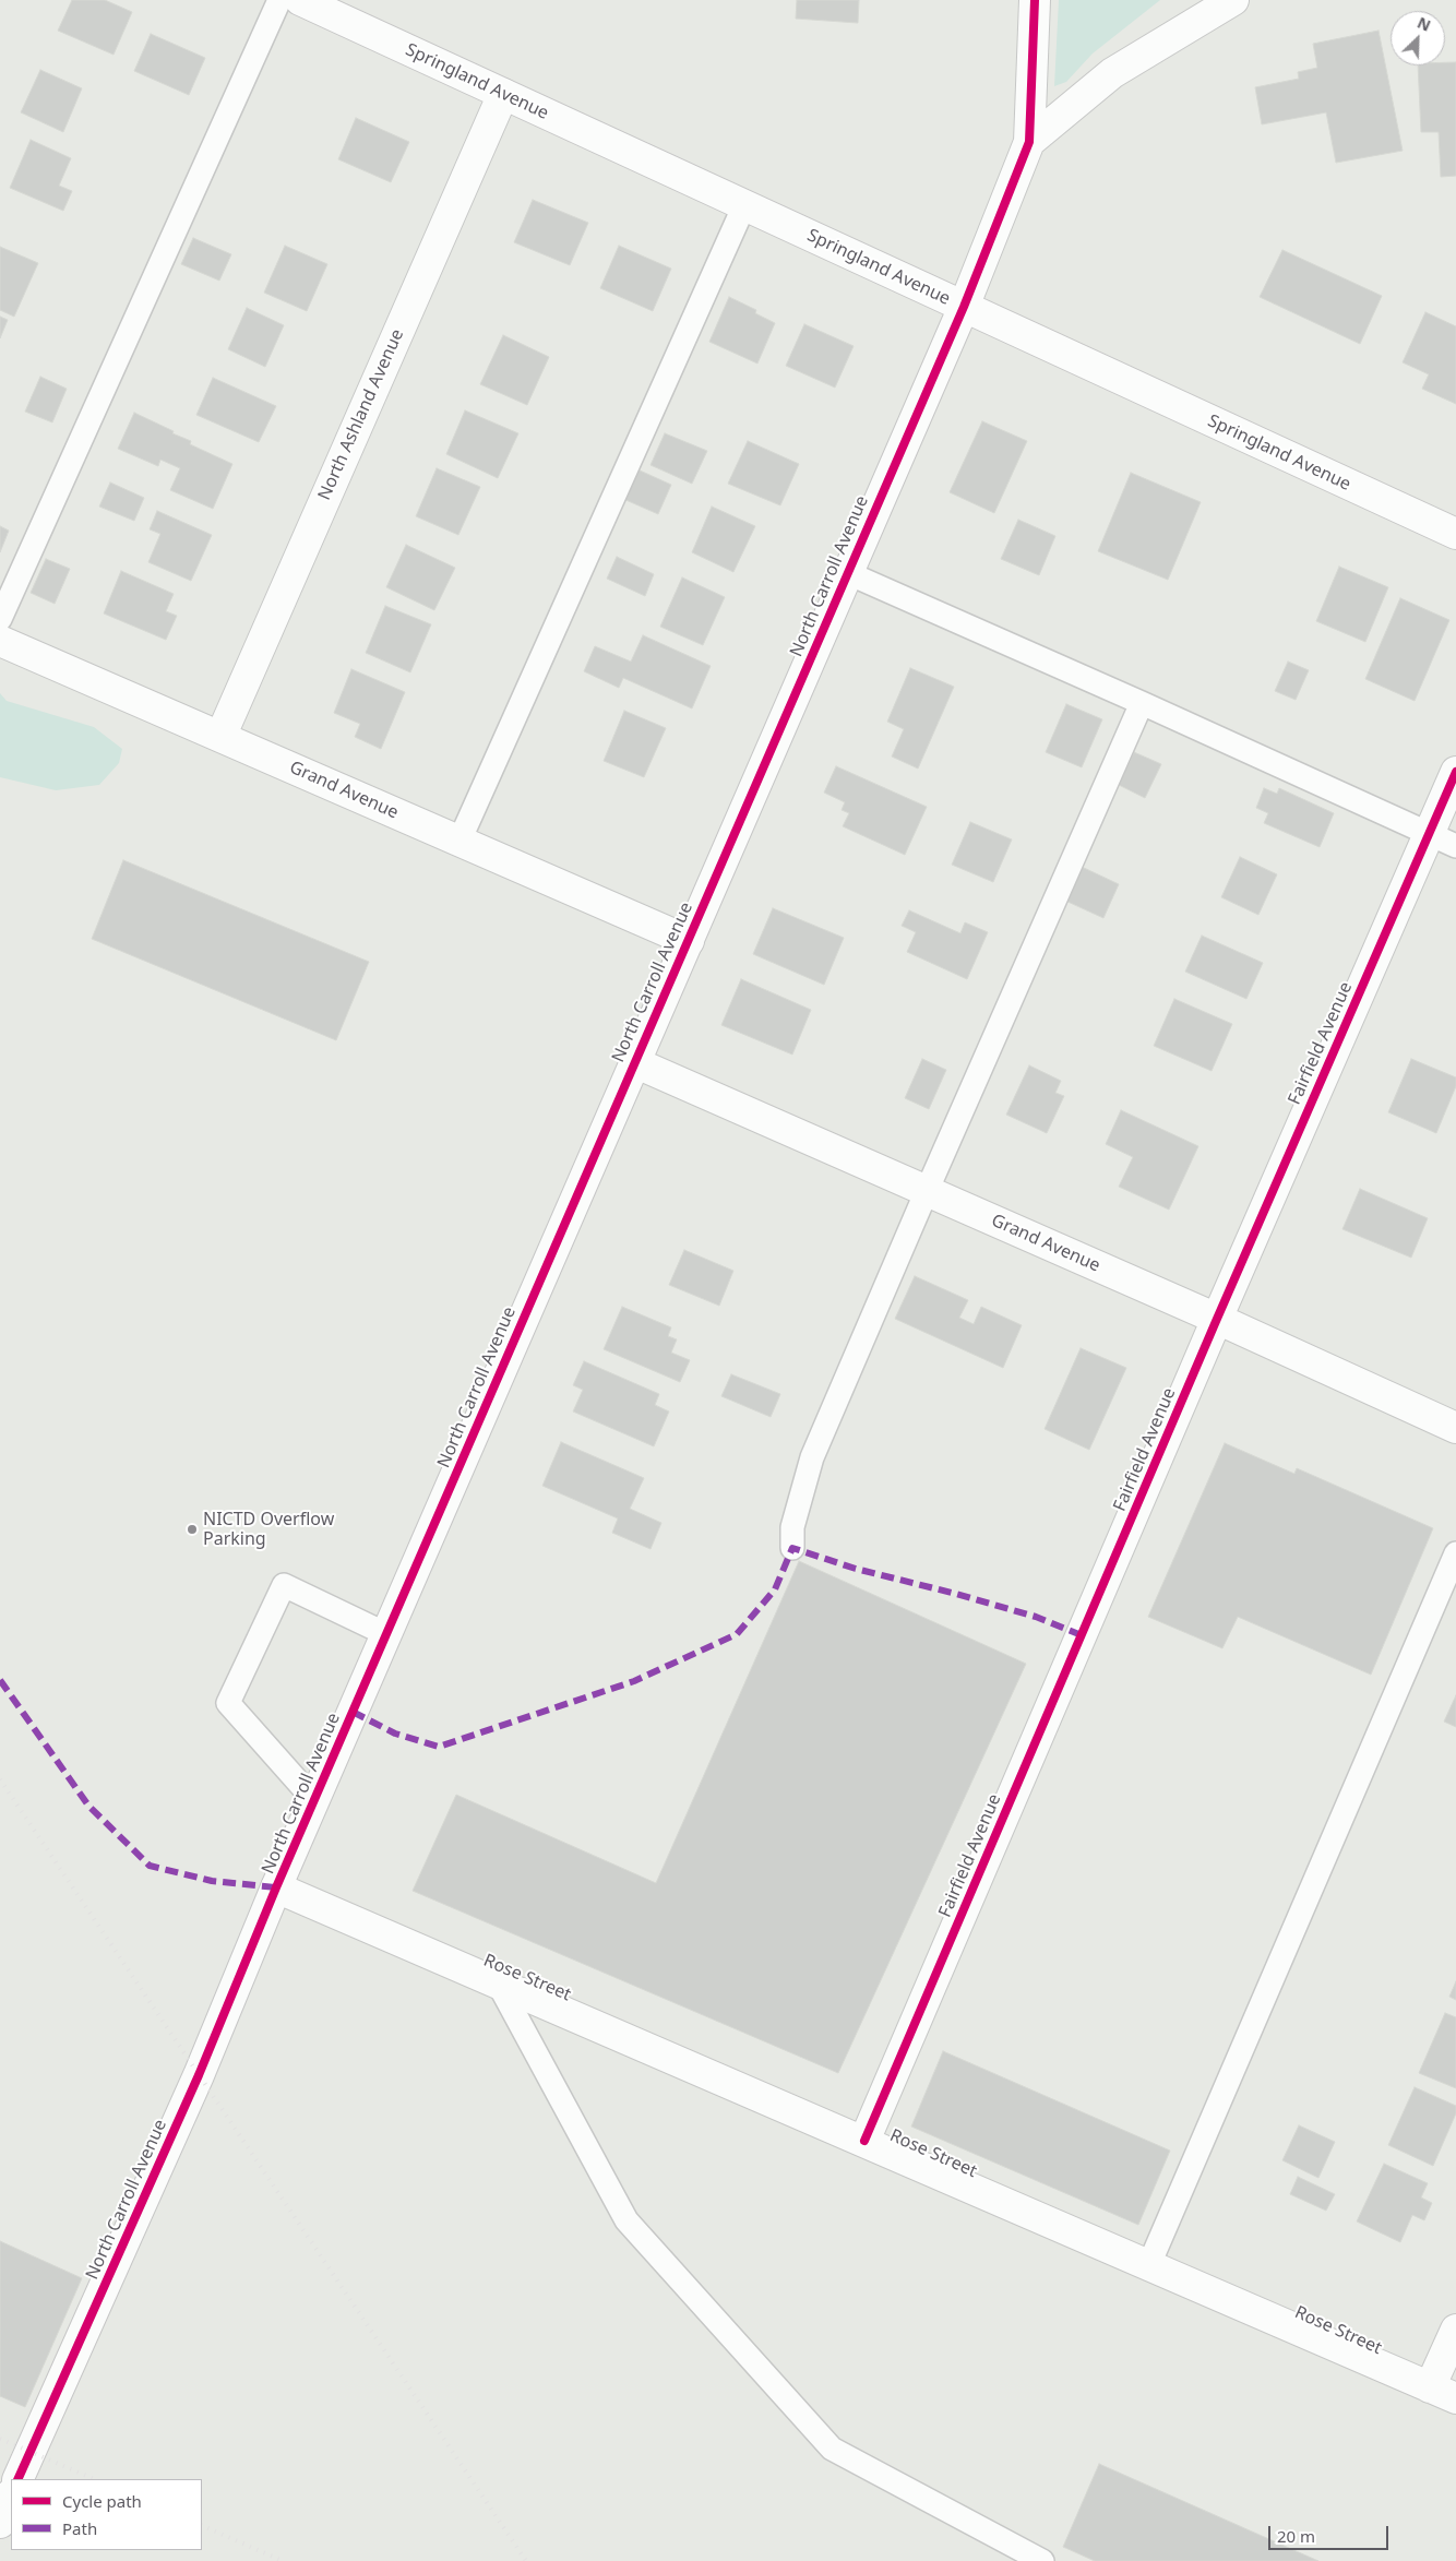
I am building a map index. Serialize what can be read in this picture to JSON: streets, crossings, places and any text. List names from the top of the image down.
{
  "streets": {
    "street": [
      "Springland Avenue",
      "North Ashland Avenue",
      "North Carroll Avenue",
      "Grand Avenue",
      "Fairfield Avenue",
      "Rose Street"
    ]
  },
  "crossings": [
    ["Springland Avenue", "North Ashland Avenue"],
    ["Springland Avenue", "North Carroll Avenue"],
    ["North Ashland Avenue", "Grand Avenue"],
    ["North Carroll Avenue", "Grand Avenue"],
    ["North Carroll Avenue", "Rose Street"],
    ["Grand Avenue", "Fairfield Avenue"],
    ["Fairfield Avenue", "Rose Street"]
  ],
  "places": ["NICTD Overflow Parking"],
  "legend": ["Cycle path", "Path"],
  "scale_bar": "20 m",
  "north": "top right"
}
